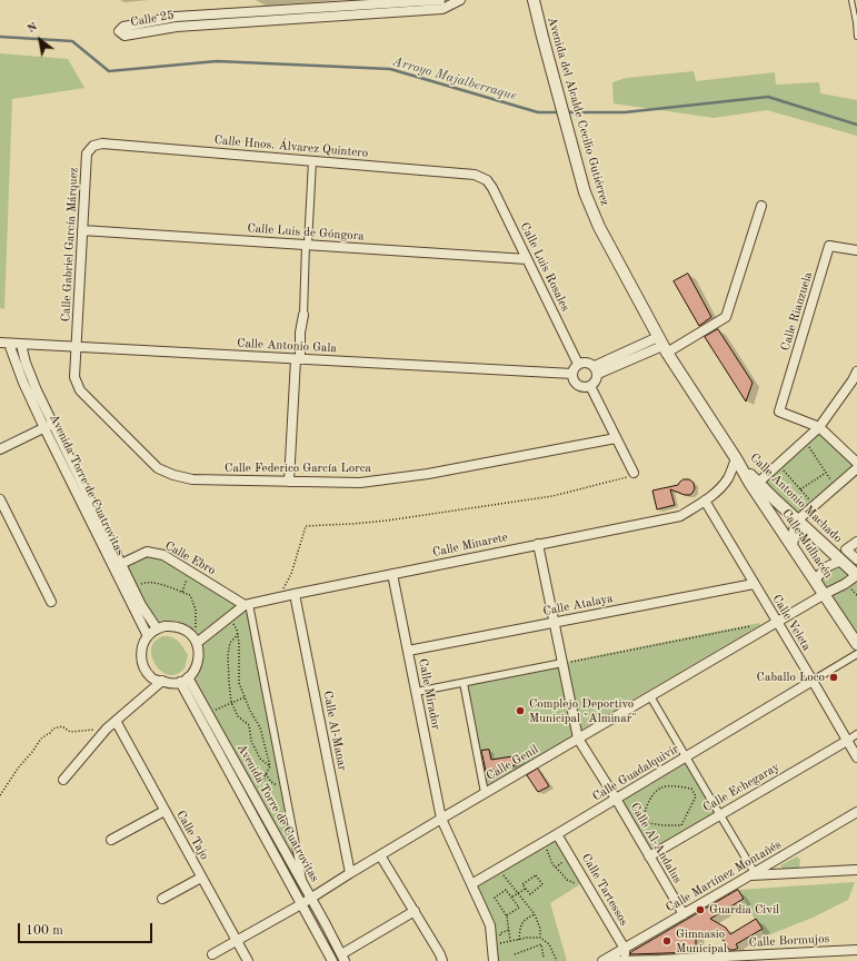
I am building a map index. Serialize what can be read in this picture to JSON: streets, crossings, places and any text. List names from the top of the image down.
{
  "streets": {
    "street": [
      "Calle 25",
      "Avenida del Alcalde Cecilio Gutiérrez",
      "Calle Hnos. Álvarez Quintero",
      "Calle Luis de Góngora",
      "Calle Gabriel García Márquez",
      "Calle Luis Rosales",
      "Calle Rianzuela",
      "Calle Antonio Gala",
      "Calle Federico García Lorca",
      "Avenida Torre de Cuatrovitas",
      "Calle Antonio Machado",
      "Calle Mulhacén",
      "Calle Minarete",
      "Calle Ebro",
      "Calle Atalaya",
      "Calle Veleta",
      "Calle Mirador",
      "Calle Al-Manar",
      "Calle Genil",
      "Calle Guadalquivir",
      "Calle Echegaray",
      "Calle Tajo",
      "Calle Al-Andalus",
      "Calle Martínez Montañés",
      "Calle Tartessos",
      "Calle Bormujos"
    ]
  },
  "crossings": [
    ["Avenida del Alcalde Cecilio Gutiérrez", "Calle Antonio Machado"],
    ["Avenida del Alcalde Cecilio Gutiérrez", "Calle Mulhacén"],
    ["Avenida del Alcalde Cecilio Gutiérrez", "Calle Minarete"],
    ["Calle Hnos. Álvarez Quintero", "Calle Gabriel García Márquez"],
    ["Calle Hnos. Álvarez Quintero", "Calle Luis Rosales"],
    ["Calle Luis de Góngora", "Calle Gabriel García Márquez"],
    ["Calle Luis de Góngora", "Calle Luis Rosales"],
    ["Calle Gabriel García Márquez", "Calle Antonio Gala"],
    ["Calle Gabriel García Márquez", "Calle Federico García Lorca"],
    ["Calle Luis Rosales", "Calle Antonio Gala"],
    ["Calle Antonio Gala", "Calle Federico García Lorca"],
    ["Calle Antonio Gala", "Avenida Torre de Cuatrovitas"],
    ["Avenida Torre de Cuatrovitas", "Calle Minarete"],
    ["Avenida Torre de Cuatrovitas", "Calle Ebro"],
    ["Avenida Torre de Cuatrovitas", "Calle Genil"],
    ["Calle Antonio Machado", "Calle Mulhacén"],
    ["Calle Antonio Machado", "Calle Minarete"],
    ["Calle Antonio Machado", "Calle Genil"],
    ["Calle Mulhacén", "Calle Minarete"],
    ["Calle Mulhacén", "Calle Genil"],
    ["Calle Minarete", "Calle Ebro"],
    ["Calle Minarete", "Calle Veleta"],
    ["Calle Minarete", "Calle Mirador"],
    ["Calle Minarete", "Calle Al-Manar"],
    ["Calle Atalaya", "Calle Veleta"],
    ["Calle Atalaya", "Calle Mirador"],
    ["Calle Veleta", "Calle Genil"],
    ["Calle Veleta", "Calle Guadalquivir"],
    ["Calle Veleta", "Calle Echegaray"],
    ["Calle Mirador", "Calle Genil"],
    ["Calle Mirador", "Calle Guadalquivir"],
    ["Calle Al-Manar", "Calle Genil"],
    ["Calle Genil", "Calle Tajo"],
    ["Calle Genil", "Calle Al-Andalus"],
    ["Calle Guadalquivir", "Calle Al-Andalus"],
    ["Calle Guadalquivir", "Calle Tartessos"],
    ["Calle Echegaray", "Calle Al-Andalus"],
    ["Calle Al-Andalus", "Calle Martínez Montañés"],
    ["Calle Martínez Montañés", "Calle Tartessos"]
  ],
  "water": ["Arroyo Majalberraque"],
  "places": [
    "Caballo Loco",
    "Complejo Deportivo Municipal \"Alminar\"",
    "Guardia Civil",
    "Gimnasio Municipal"
  ],
  "scale_bar": "100 m",
  "north": "top left"
}
